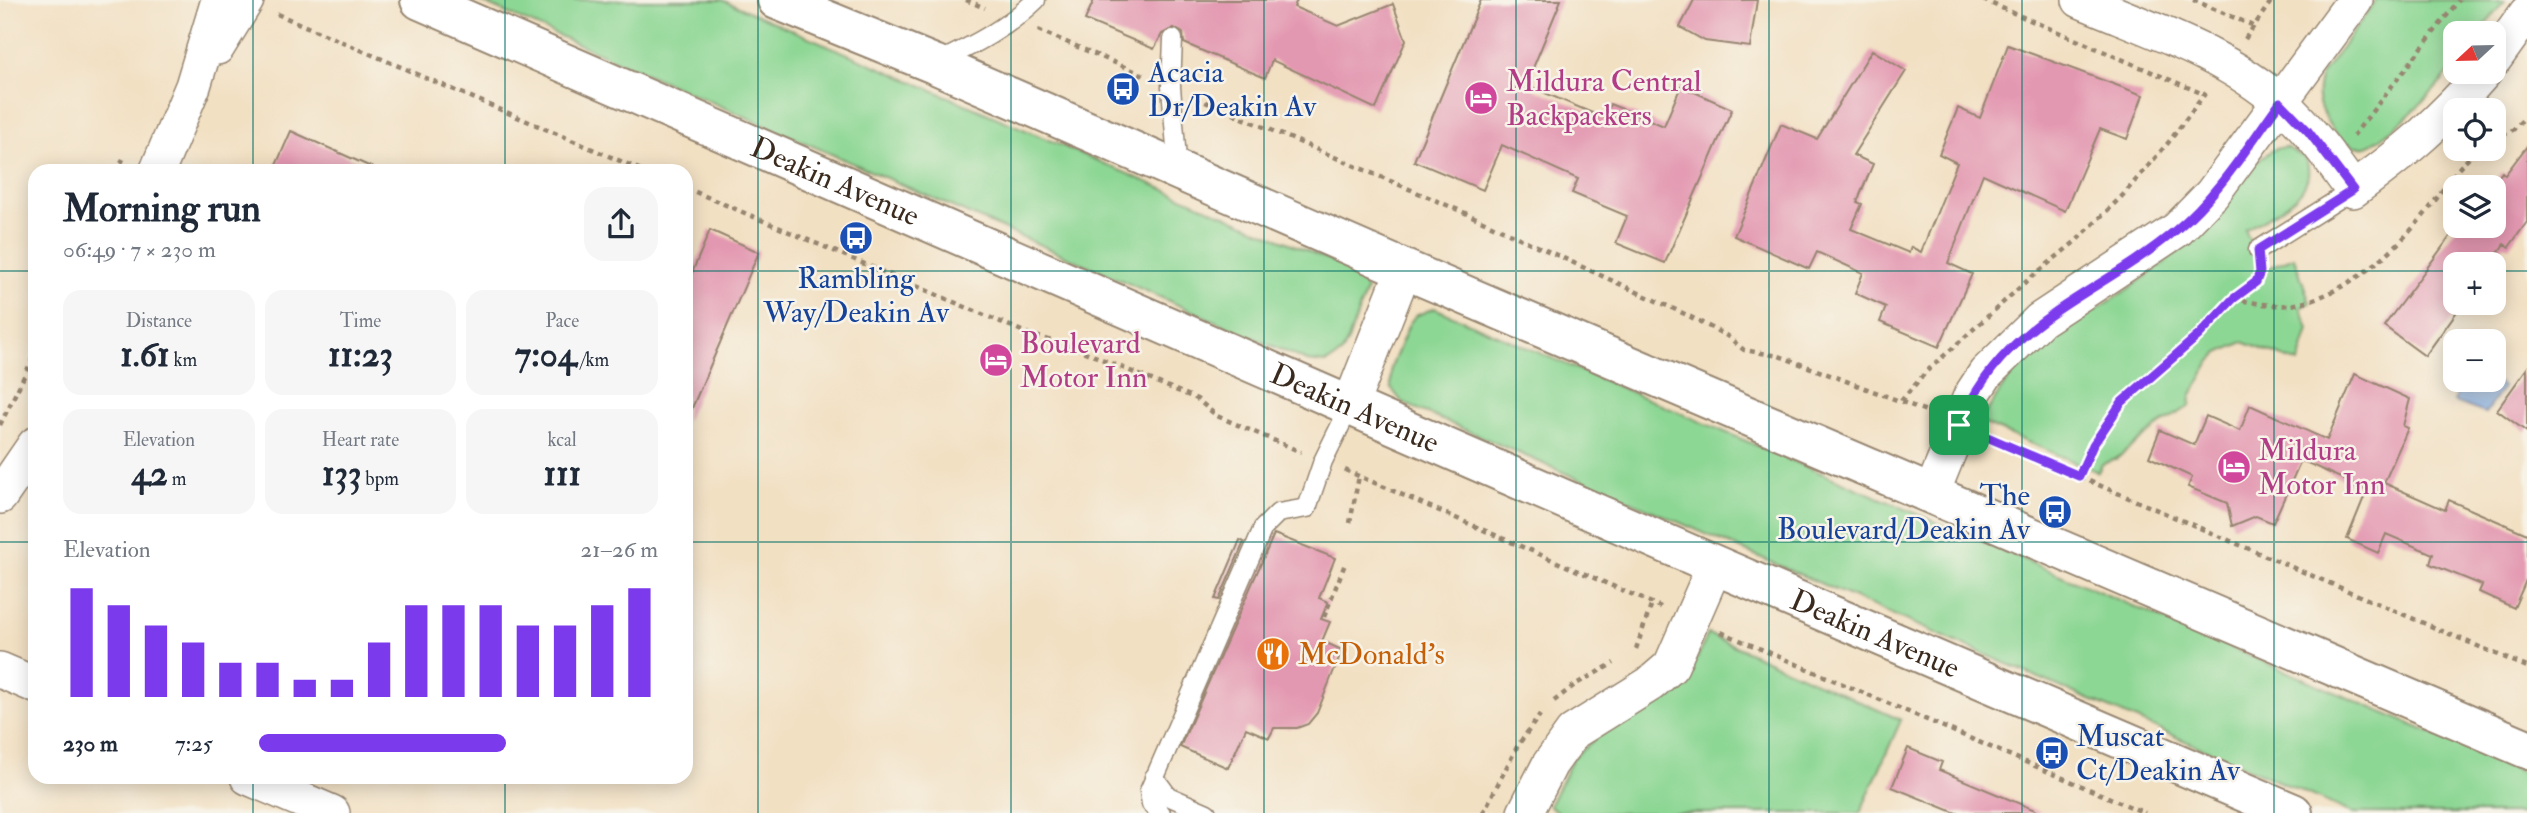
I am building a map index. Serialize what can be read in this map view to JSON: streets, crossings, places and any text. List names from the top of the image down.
{
  "streets": {
    "highway": ["Deakin Avenue"]
  },
  "places": {
    "bus stop": [
      "Acacia Dr/Deakin Av",
      "Rambling Way/Deakin Av",
      "The Boulevard/Deakin Av",
      "Muscat Ct/Deakin Av"
    ],
    "hotel": ["Mildura Central Backpackers", "Boulevard Motor Inn", "Mildura Motor Inn"],
    "restaurant": ["McDonald's"]
  },
  "north": "left",
  "page": {
    "map_buttons": ["+", "−"],
    "heading": ["Morning run", "06:49 · 7 × 230 m"],
    "stats": [
      ["Distance", "1.61 km"],
      ["Time", "11:23"],
      ["Pace", "7:04 /km"],
      ["Elevation", "42 m"],
      ["Heart rate", "133 bpm"],
      ["kcal", "111"]
    ],
    "chart": ["Elevation", "21–26 m"],
    "list": [
      {
        "name": "230 m",
        "note": "7:25"
      }
    ]
  }
}
